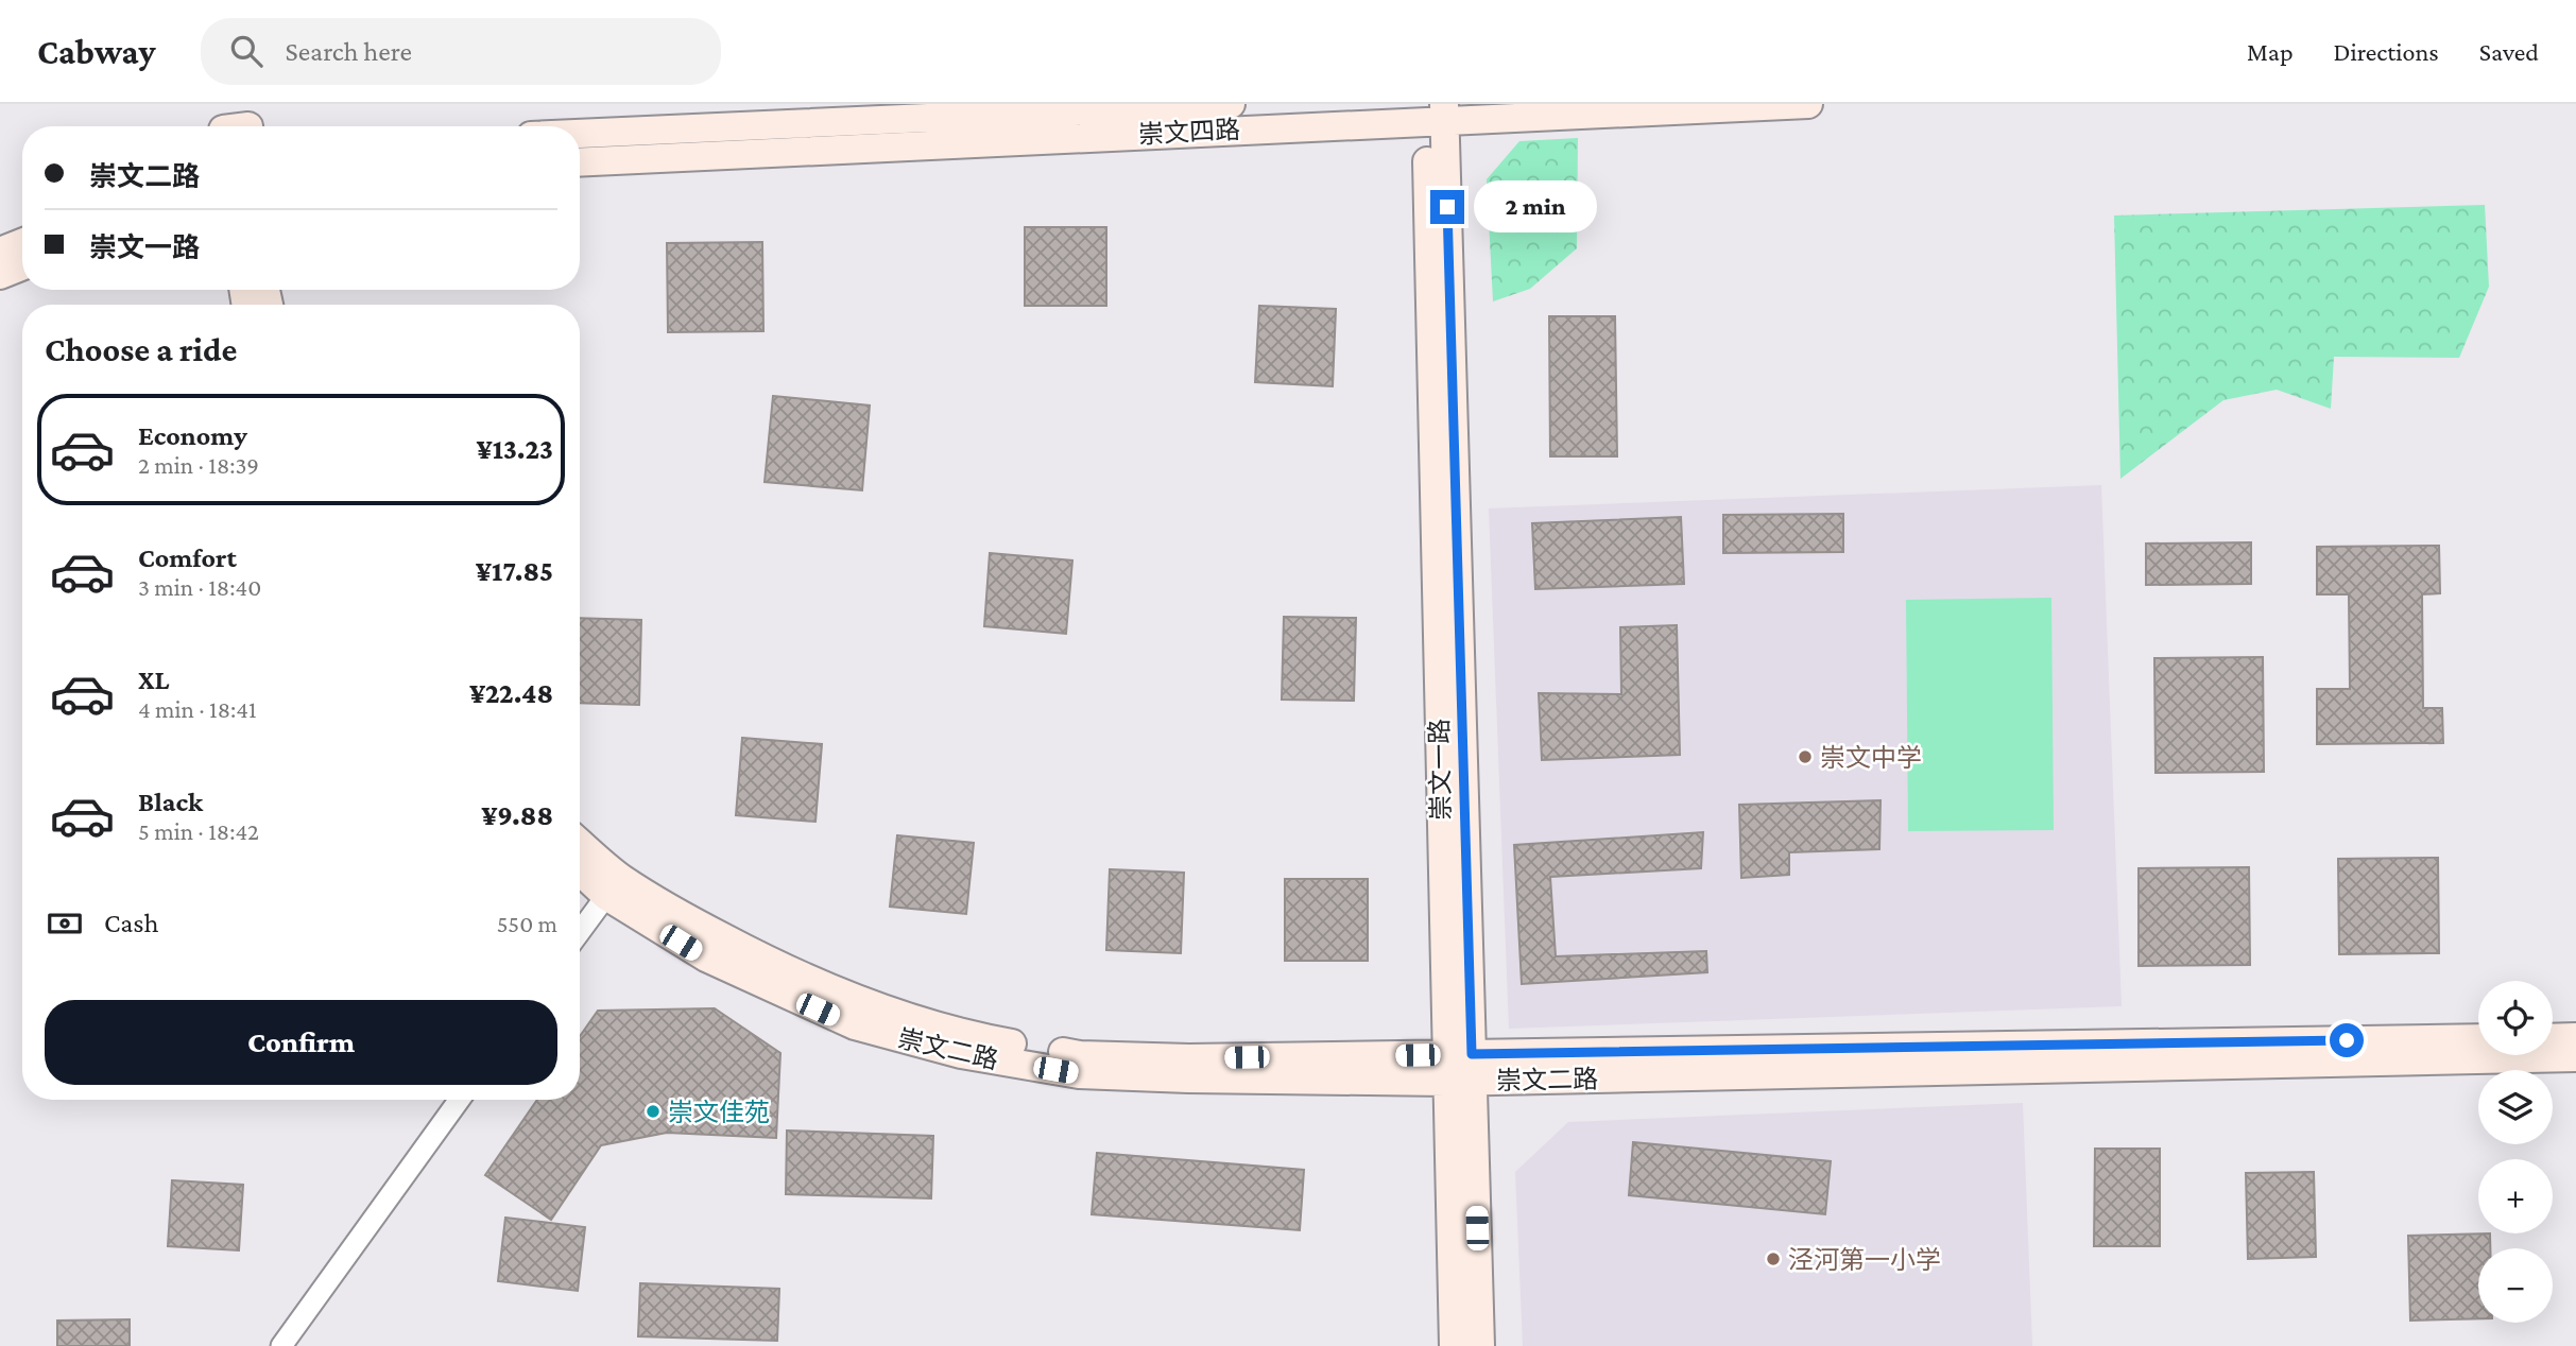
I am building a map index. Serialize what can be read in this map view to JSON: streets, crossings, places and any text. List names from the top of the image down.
{
  "streets": {
    "street": ["崇文四路", "崇文一路", "崇文二路"]
  },
  "crossings": [
    ["崇文四路", "崇文一路"],
    ["崇文一路", "崇文二路"]
  ],
  "places": ["崇文中学", "崇文佳苑", "泾河第一小学"],
  "page": {
    "header": "Cabway",
    "search": "Search here",
    "nav": ["Map", "Directions", "Saved"],
    "banner": ["崇文二路", "崇文一路"],
    "bubble": "2 min",
    "heading": "Choose a ride",
    "list": [
      {
        "name": "Economy",
        "note": "2 min · 18:39",
        "value": "¥13.23"
      },
      {
        "name": "Comfort",
        "note": "3 min · 18:40",
        "value": "¥17.85"
      },
      {
        "name": "XL",
        "note": "4 min · 18:41",
        "value": "¥22.48"
      },
      {
        "name": "Black",
        "note": "5 min · 18:42",
        "value": "¥9.88"
      }
    ],
    "pay": ["Cash", "550 m"],
    "map_buttons": ["+", "−"],
    "buttons": "Confirm"
  }
}
